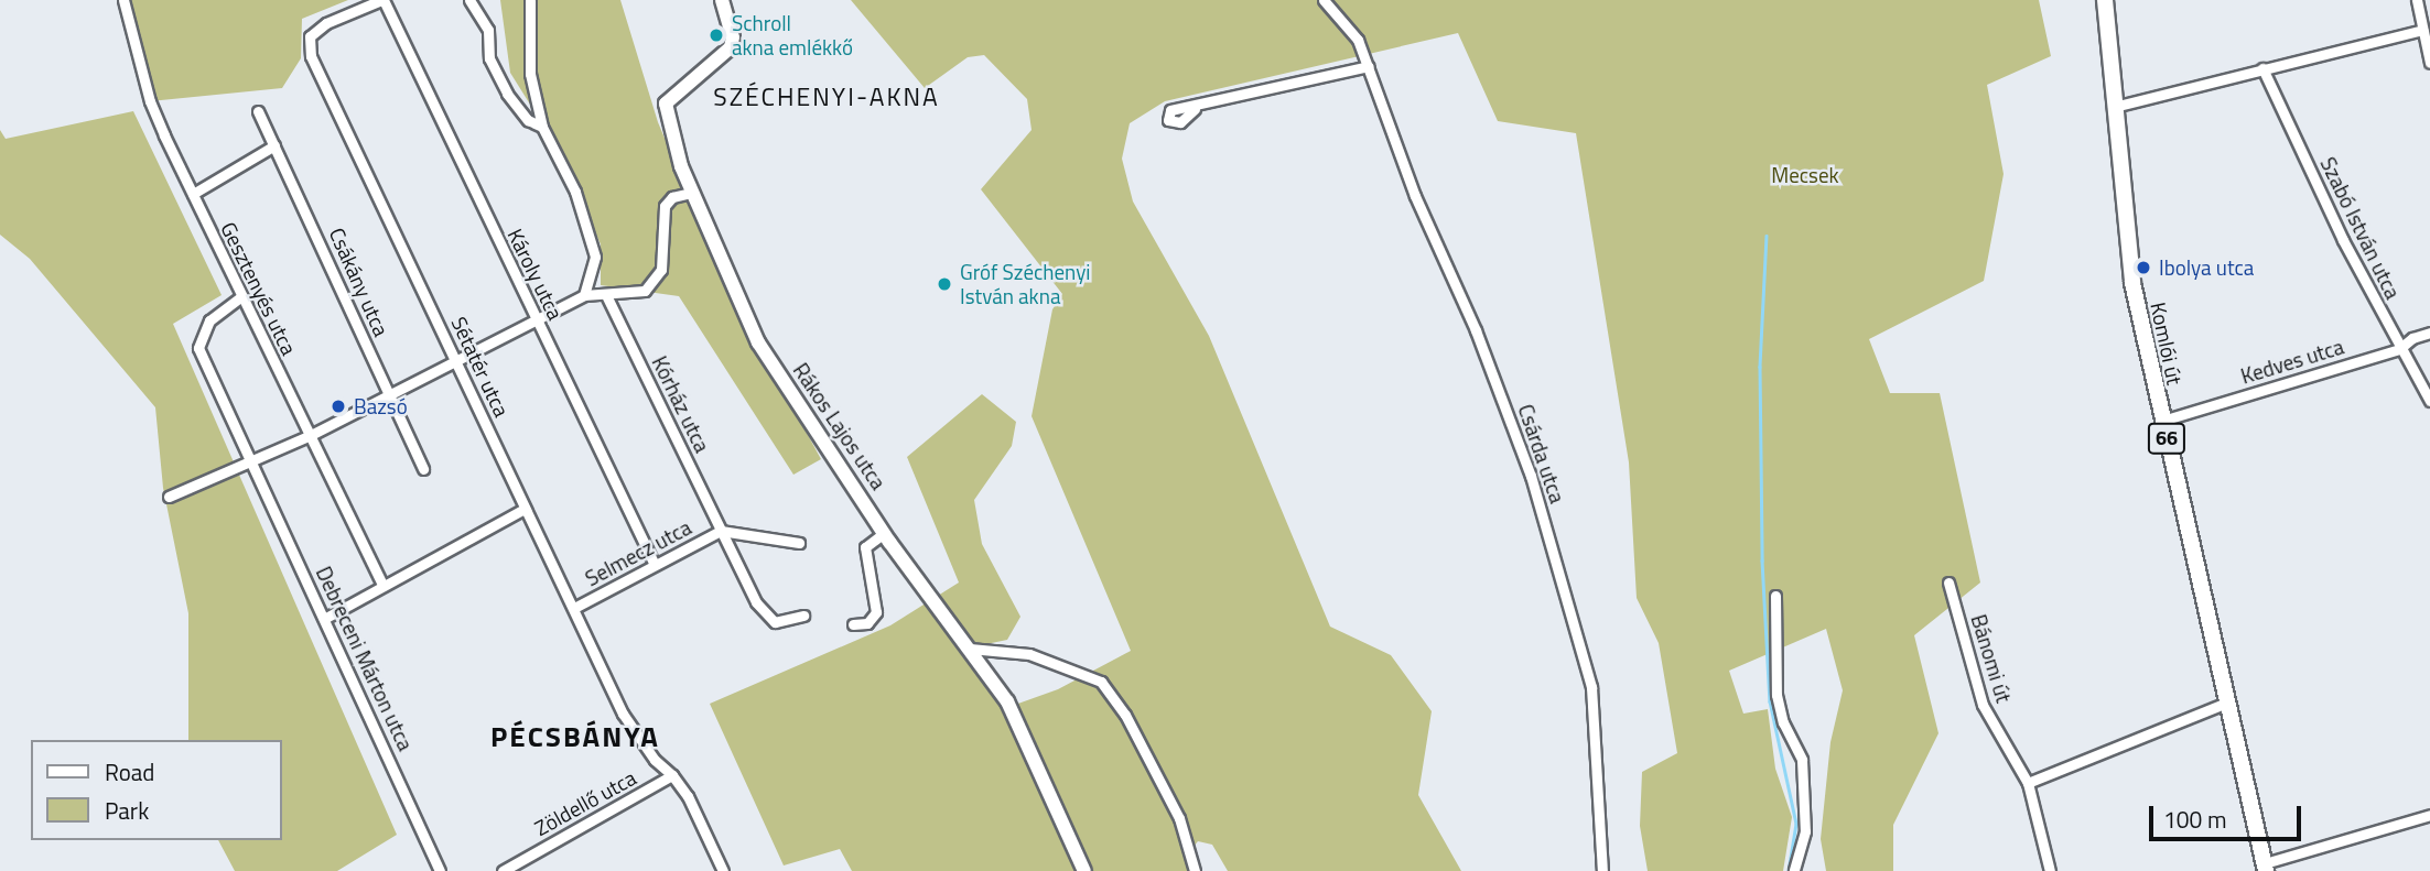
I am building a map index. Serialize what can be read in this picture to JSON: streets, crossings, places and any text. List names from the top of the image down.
{
  "streets": {
    "main road": ["Komlói út", "66"],
    "street": [
      "Szabó István utca",
      "Károly utca",
      "Csákány utca",
      "Gesztenyés utca",
      "Kedves utca",
      "Sétatér utca",
      "Kórház utca",
      "Rákos Lajos utca",
      "Csárda utca",
      "Selmecz utca",
      "Debreceni Márton utca",
      "Bánomi út",
      "Zöldellő utca"
    ]
  },
  "crossings": [
    ["Szabó István utca", "Kedves utca"],
    ["Károly utca", "Sétatér utca"],
    ["Károly utca", "Selmecz utca"],
    ["Gesztenyés utca", "Debreceni Márton utca"],
    ["Komlói út", "Kedves utca"],
    ["Sétatér utca", "Selmecz utca"],
    ["Sétatér utca", "Zöldellő utca"],
    ["Kórház utca", "Selmecz utca"]
  ],
  "districts": ["SZÉCHENYI-AKNA", "PÉCSBÁNYA"],
  "parks": ["Mecsek"],
  "places": [
    "Schroll akna emlékkő",
    "Ibolya utca",
    "Gróf Széchenyi István akna",
    "Bazsó"
  ],
  "legend": ["Road", "Park"],
  "scale_bar": "100 m"
}
